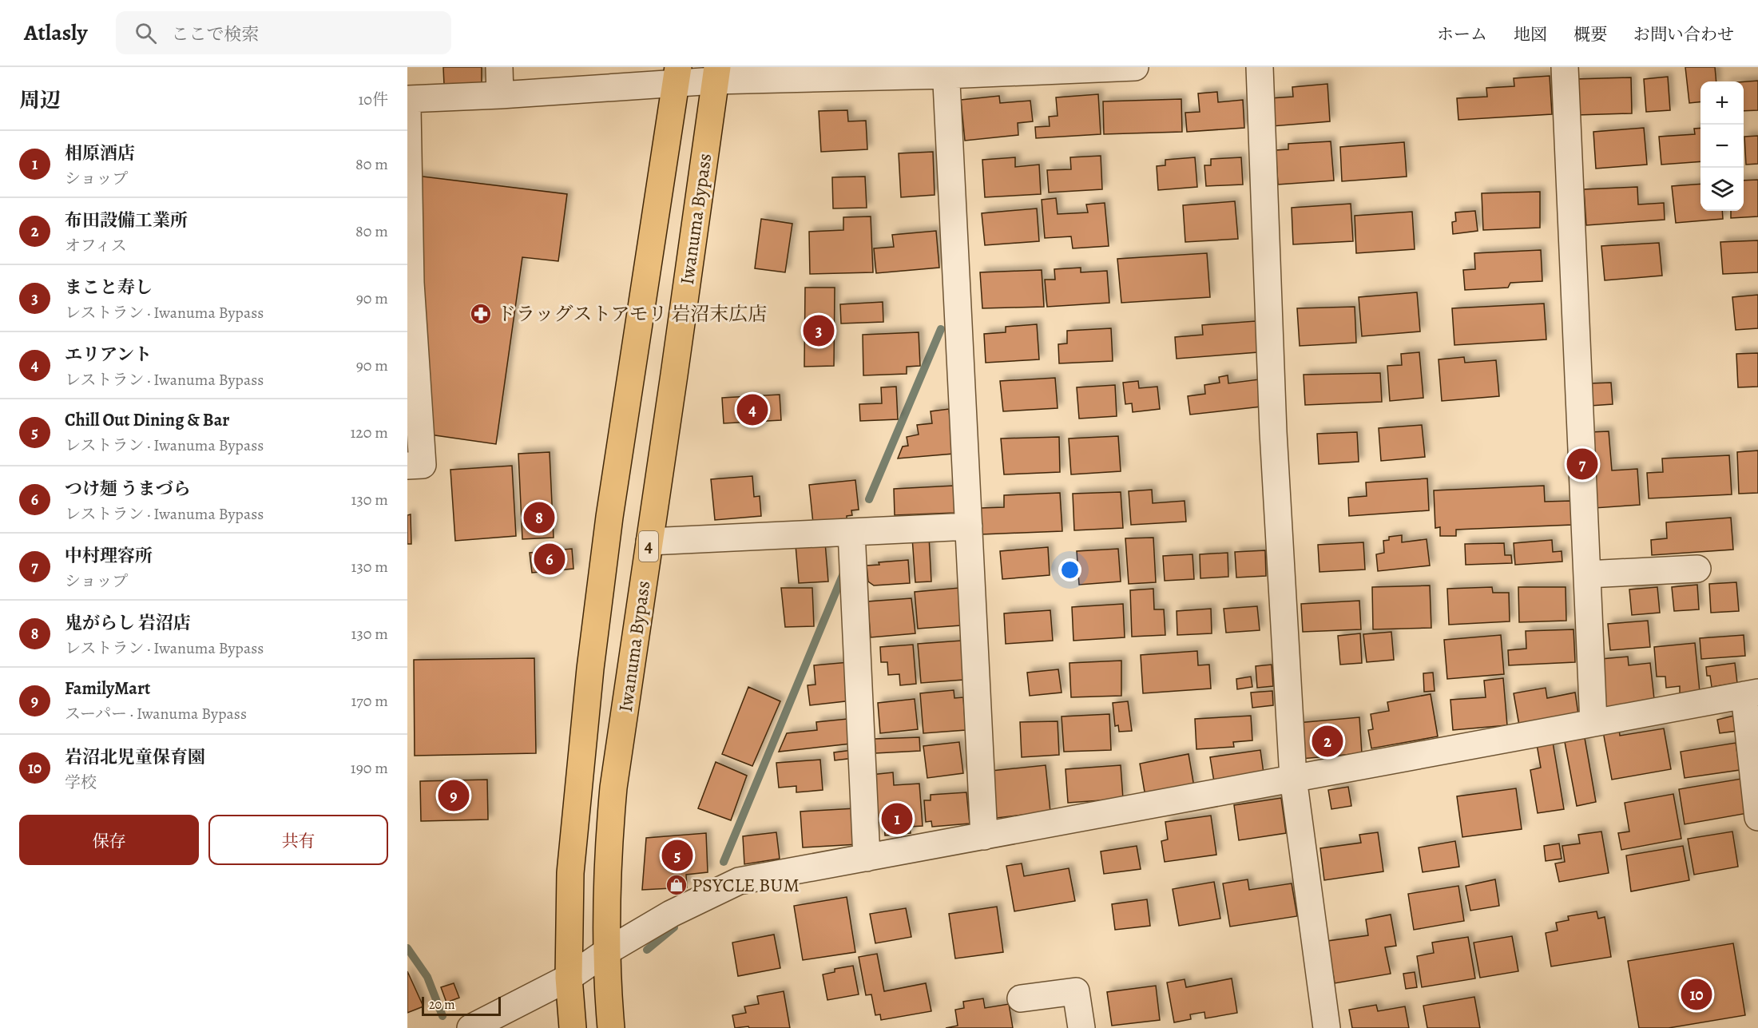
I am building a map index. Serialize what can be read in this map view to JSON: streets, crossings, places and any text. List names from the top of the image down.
{
  "streets": {
    "highway": ["Iwanuma Bypass", "4"]
  },
  "places": {
    "pharmacy": ["ドラッグストアモリ 岩沼末広店"],
    "shop": ["PSYCLE BUM"]
  },
  "scale_bar": "20 m",
  "page": {
    "header": "Atlasly",
    "search": "ここで検索",
    "nav": [
      "ホーム",
      "地図",
      "概要",
      "お問い合わせ"
    ],
    "heading": ["周辺", "10件"],
    "map_buttons": ["+", "−"],
    "list": [
      {
        "mark": "1",
        "name": "相原酒店",
        "note": "ショップ",
        "value": "80 m"
      },
      {
        "mark": "2",
        "name": "布田設備工業所",
        "note": "オフィス",
        "value": "80 m"
      },
      {
        "mark": "3",
        "name": "まこと寿し",
        "note": "レストラン · Iwanuma Bypass",
        "value": "90 m"
      },
      {
        "mark": "4",
        "name": "エリアント",
        "note": "レストラン · Iwanuma Bypass",
        "value": "90 m"
      },
      {
        "mark": "5",
        "name": "Chill Out Dining & Bar",
        "note": "レストラン · Iwanuma Bypass",
        "value": "120 m"
      },
      {
        "mark": "6",
        "name": "つけ麺 うまづら",
        "note": "レストラン · Iwanuma Bypass",
        "value": "130 m"
      },
      {
        "mark": "7",
        "name": "中村理容所",
        "note": "ショップ",
        "value": "130 m"
      },
      {
        "mark": "8",
        "name": "鬼がらし 岩沼店",
        "note": "レストラン · Iwanuma Bypass",
        "value": "130 m"
      },
      {
        "mark": "9",
        "name": "FamilyMart",
        "note": "スーパー · Iwanuma Bypass",
        "value": "170 m"
      },
      {
        "mark": "10",
        "name": "岩沼北児童保育園",
        "note": "学校",
        "value": "190 m"
      }
    ],
    "pins": [
      "3",
      "4",
      "7",
      "8",
      "6",
      "2",
      "9",
      "1",
      "5",
      "10"
    ],
    "buttons": ["保存", "共有"],
    "scale": "20 m"
  }
}
